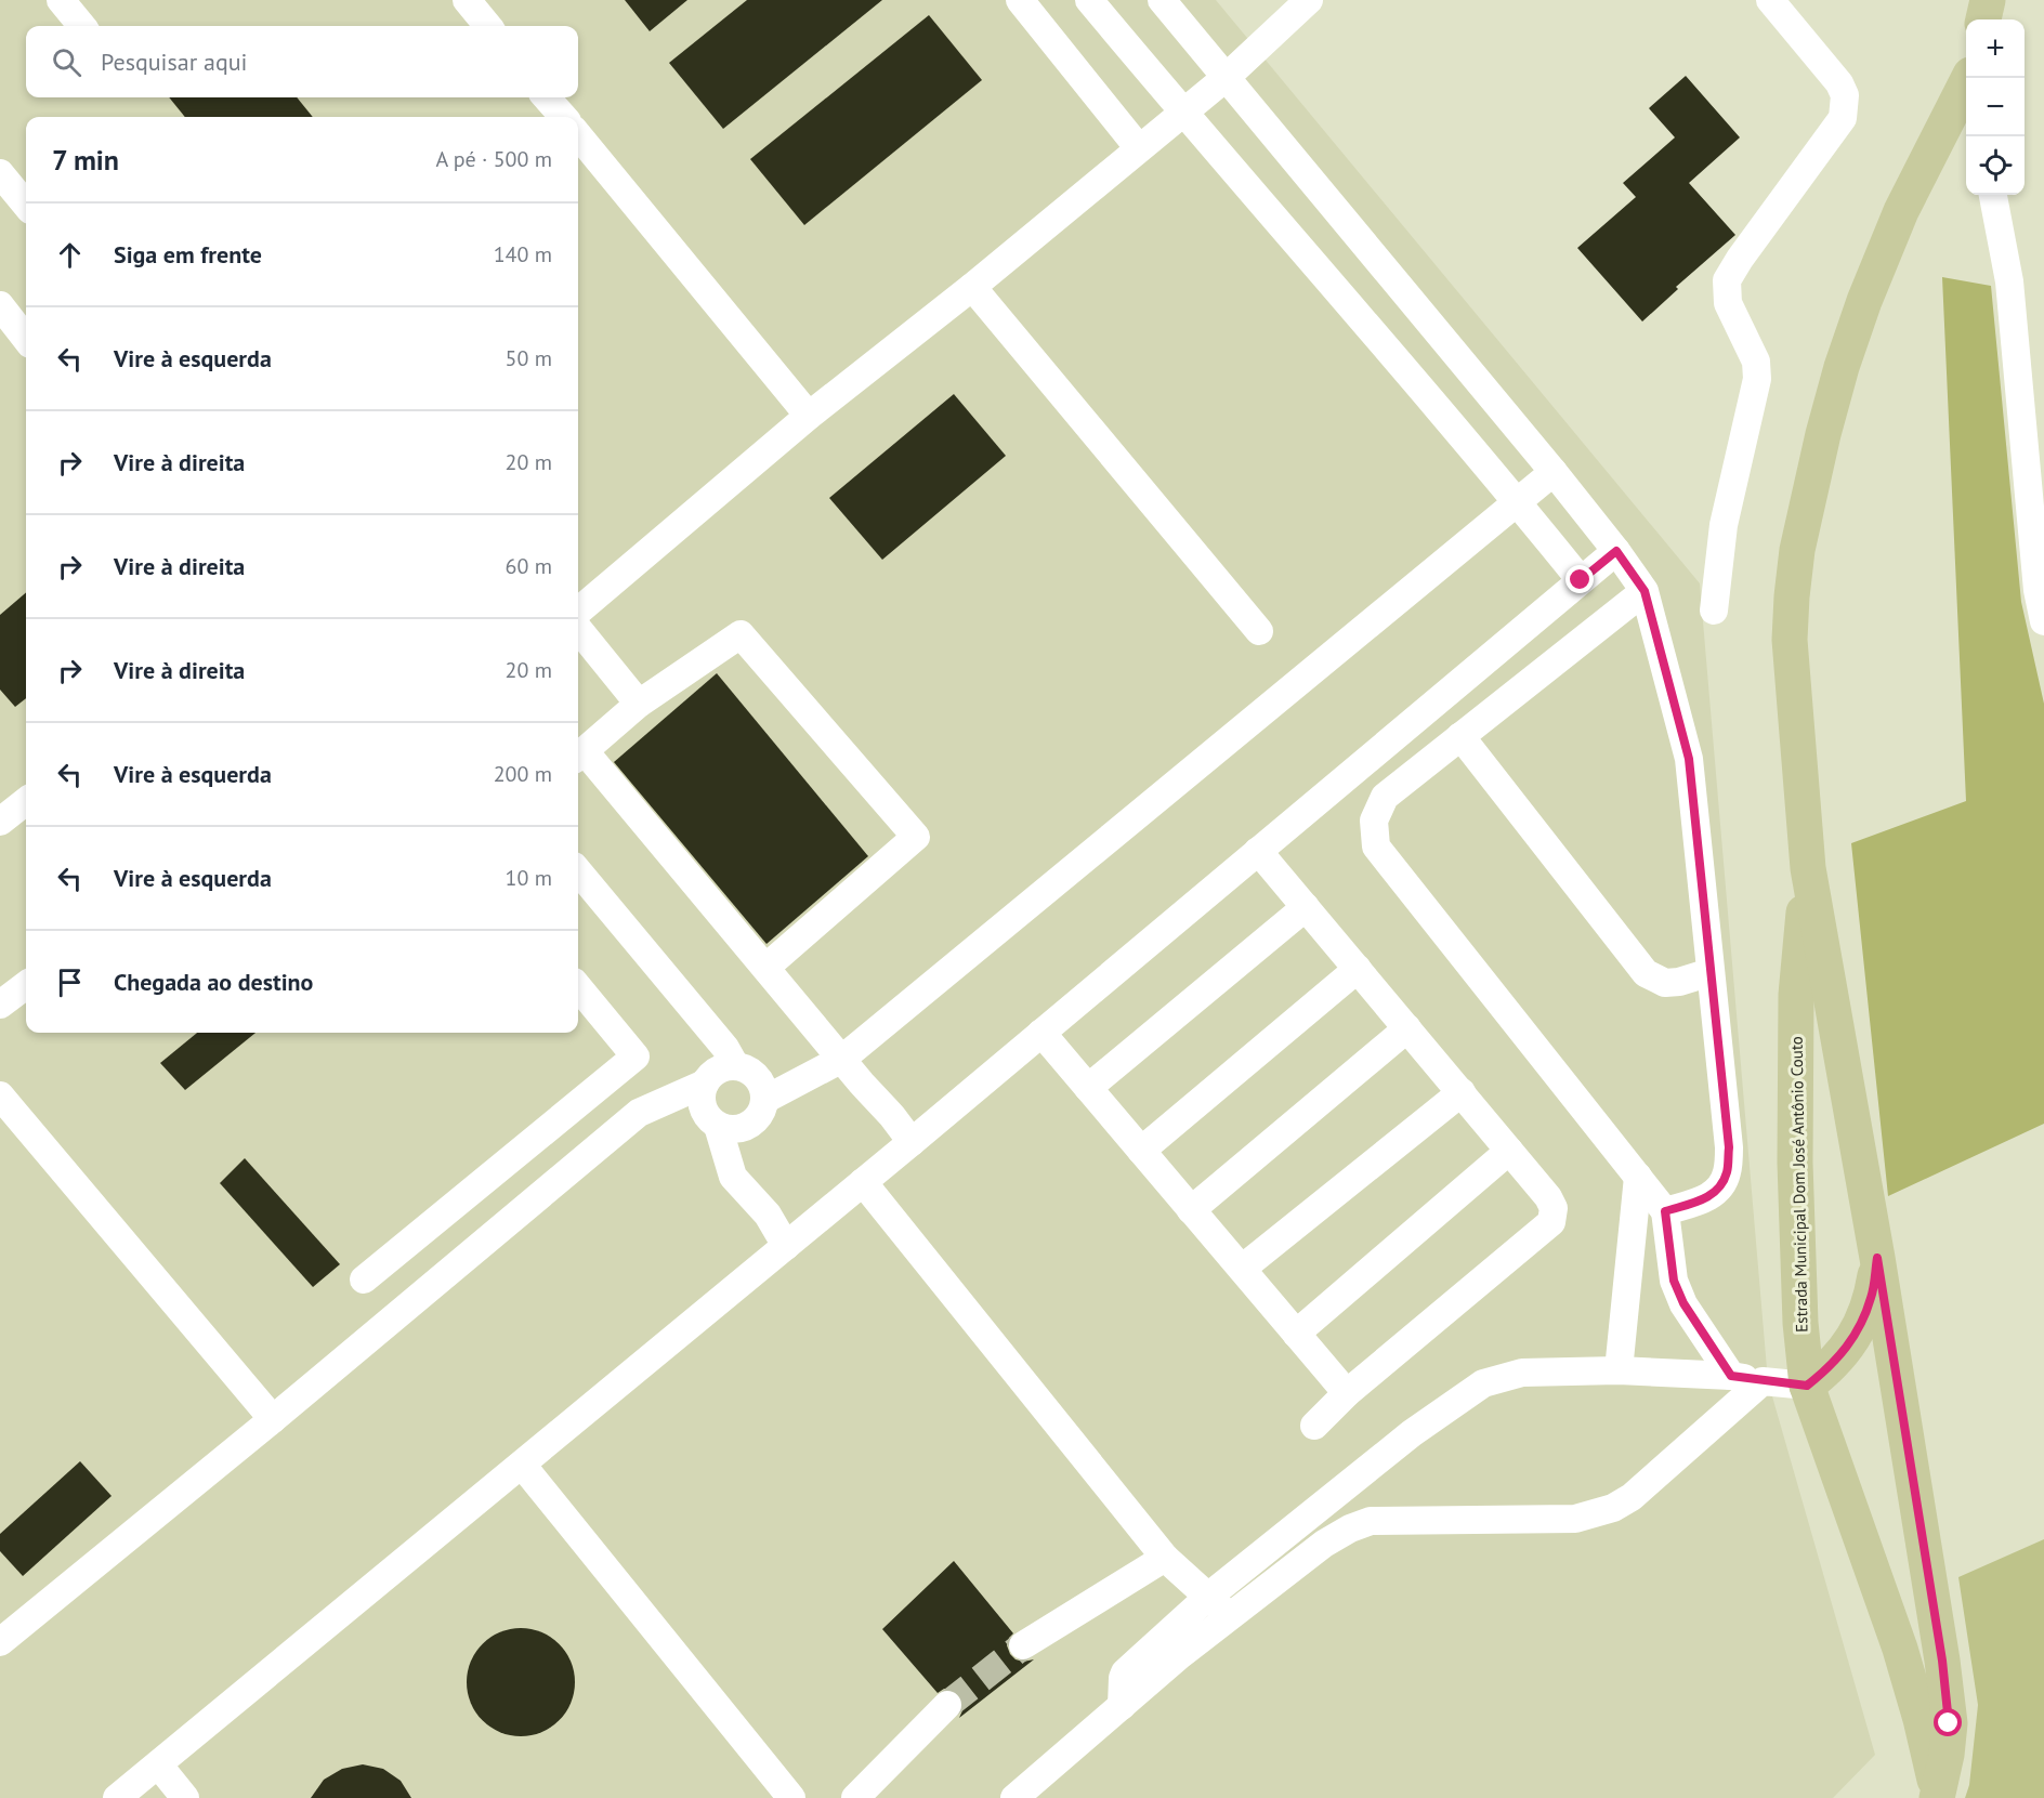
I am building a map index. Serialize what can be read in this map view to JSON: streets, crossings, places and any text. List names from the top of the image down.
{
  "streets": {
    "main road": ["Estrada Municipal Dom José Antônio Couto"]
  },
  "page": {
    "map_buttons": ["+", "−"],
    "search": "Pesquisar aqui",
    "heading": ["7 min", "A pé · 500 m"],
    "list": [
      ["Siga em frente", "140 m"],
      ["Vire à esquerda", "50 m"],
      ["Vire à direita", "20 m"],
      ["Vire à direita", "60 m"],
      ["Vire à direita", "20 m"],
      ["Vire à esquerda", "200 m"],
      ["Vire à esquerda", "10 m"],
      "Chegada ao destino"
    ]
  }
}
